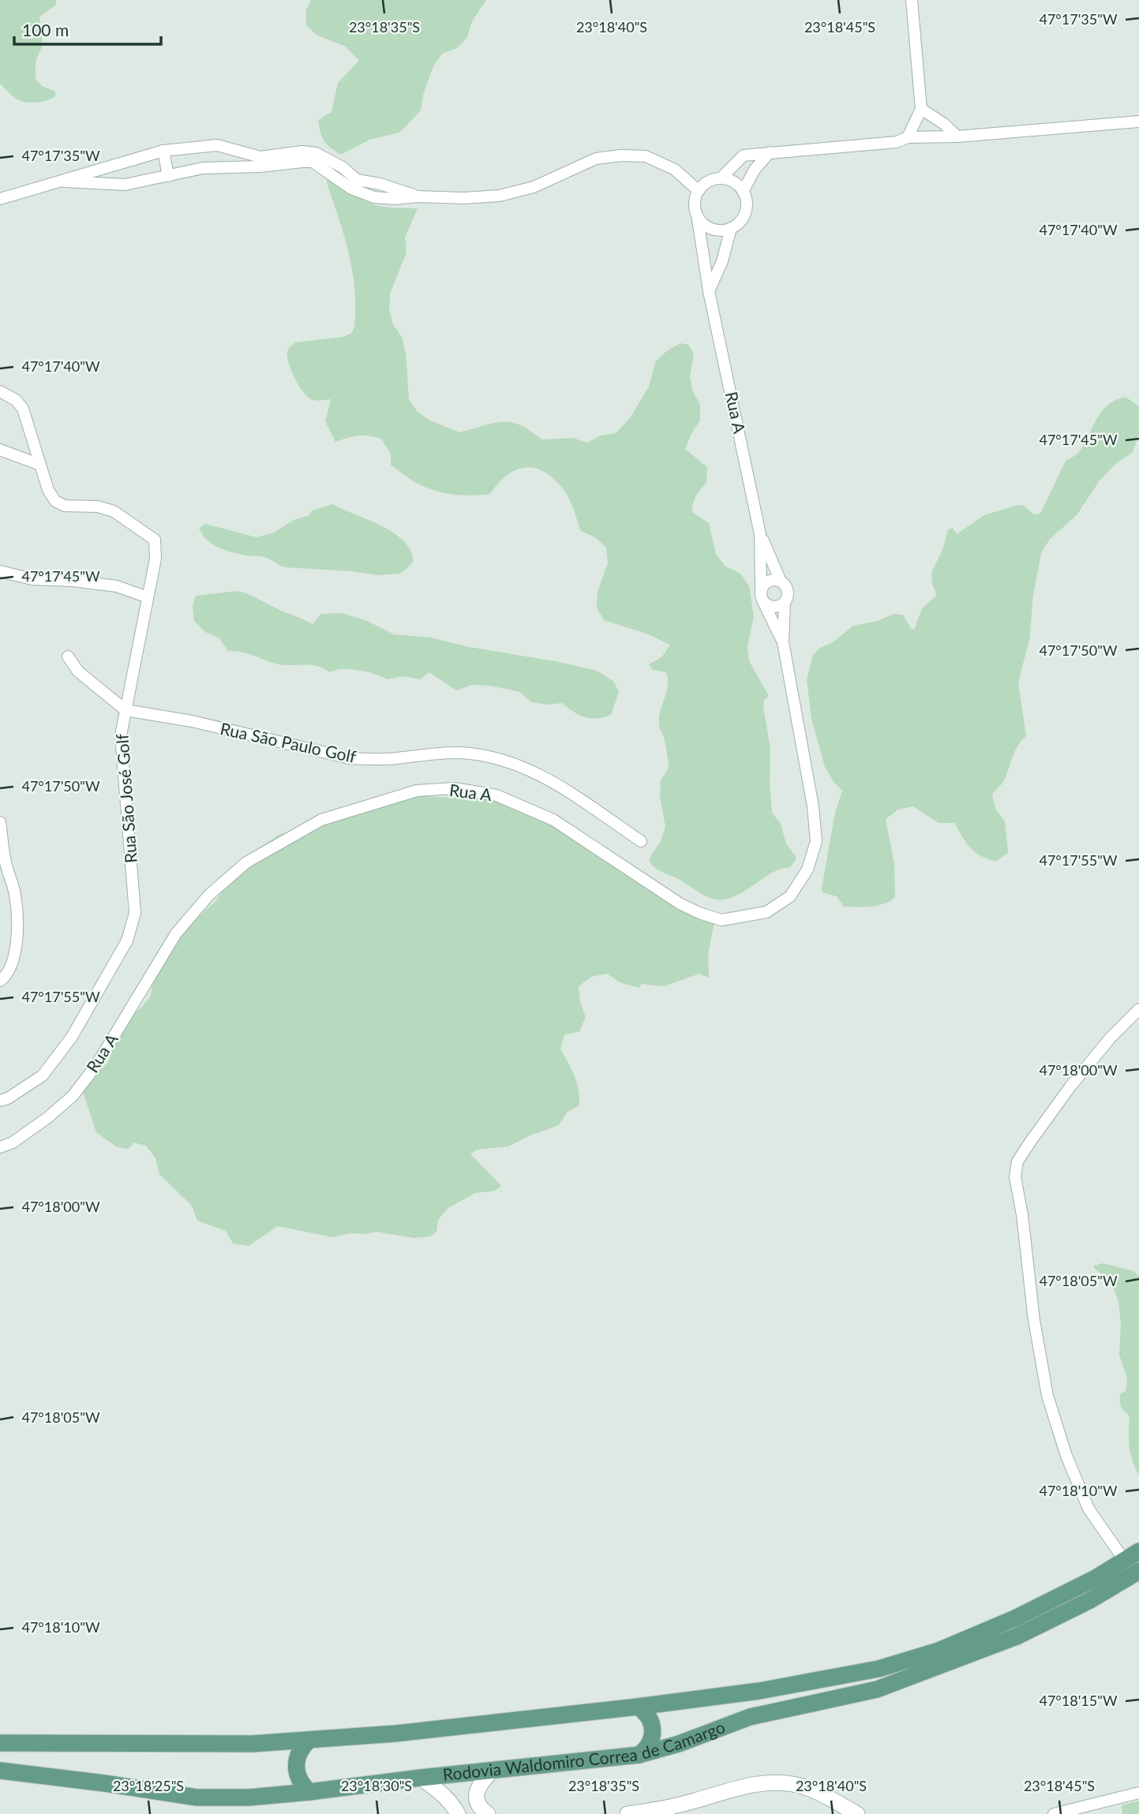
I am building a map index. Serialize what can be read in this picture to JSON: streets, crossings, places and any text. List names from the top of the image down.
{
  "streets": {
    "main road": ["Rodovia Waldomiro Correa de Camargo"],
    "street": ["Rua A", "Rua São Paulo Golf", "Rua São José Golf"]
  },
  "crossings": [
    ["Rua São Paulo Golf", "Rua São José Golf"]
  ],
  "scale_bar": "100 m",
  "coordinates": [
    "47°17'35\"W",
    "23°18'35\"S",
    "23°18'40\"S",
    "23°18'45\"S",
    "47°17'40\"W",
    "47°17'45\"W",
    "47°17'50\"W",
    "47°17'55\"W",
    "47°18'00\"W",
    "47°18'05\"W",
    "47°18'10\"W",
    "47°18'15\"W",
    "23°18'25\"S",
    "23°18'30\"S"
  ]
}
